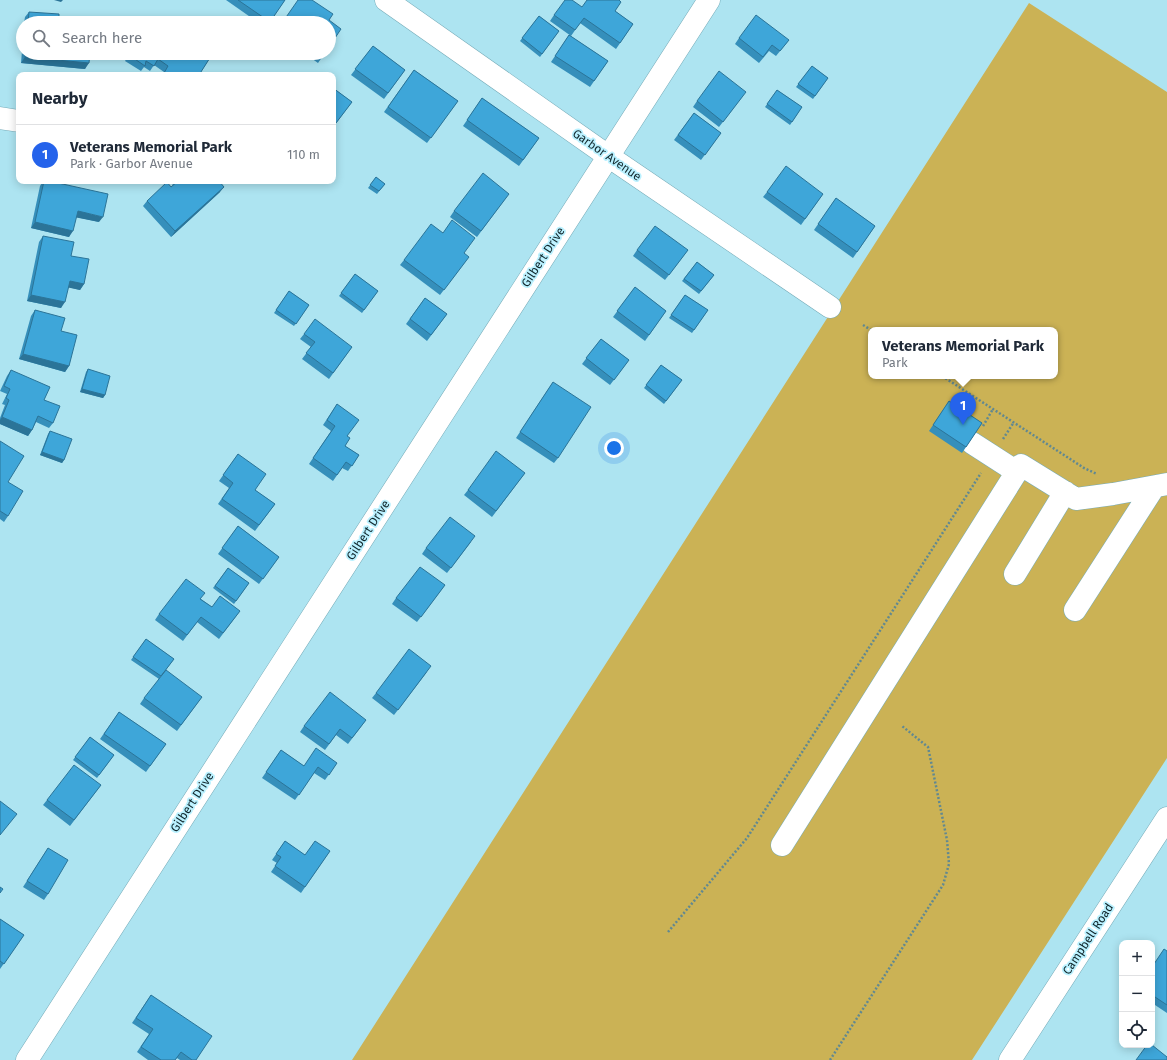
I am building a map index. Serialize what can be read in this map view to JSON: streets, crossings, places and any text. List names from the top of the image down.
{
  "streets": {
    "street": ["Garbor Avenue", "Gilbert Drive", "Campbell Road"]
  },
  "crossings": [
    ["Garbor Avenue", "Gilbert Drive"]
  ],
  "page": {
    "search": "Search here",
    "heading": "Nearby",
    "list": [
      {
        "mark": "1",
        "name": "Veterans Memorial Park",
        "note": "Park · Garbor Avenue",
        "value": "110 m"
      }
    ],
    "popup": ["Veterans Memorial Park", "Park"],
    "pins": "1",
    "map_buttons": ["+", "−"]
  }
}
